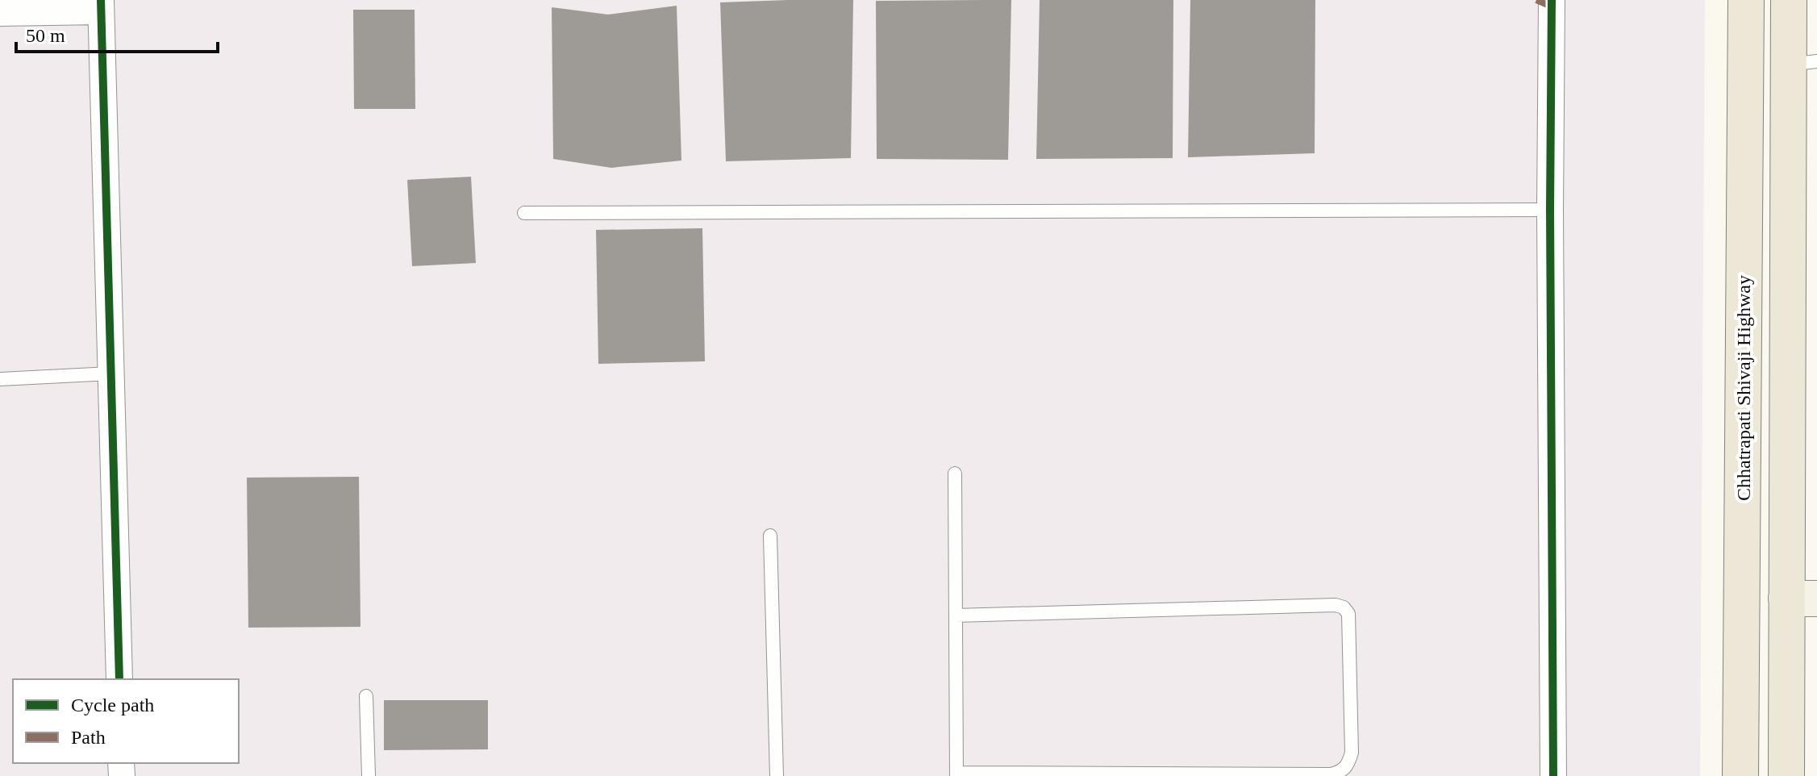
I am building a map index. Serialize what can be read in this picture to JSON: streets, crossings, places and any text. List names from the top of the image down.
{
  "streets": {
    "main road": ["Chhatrapati Shivaji Highway"]
  },
  "legend": ["Cycle path", "Path"],
  "scale_bar": "50 m"
}
